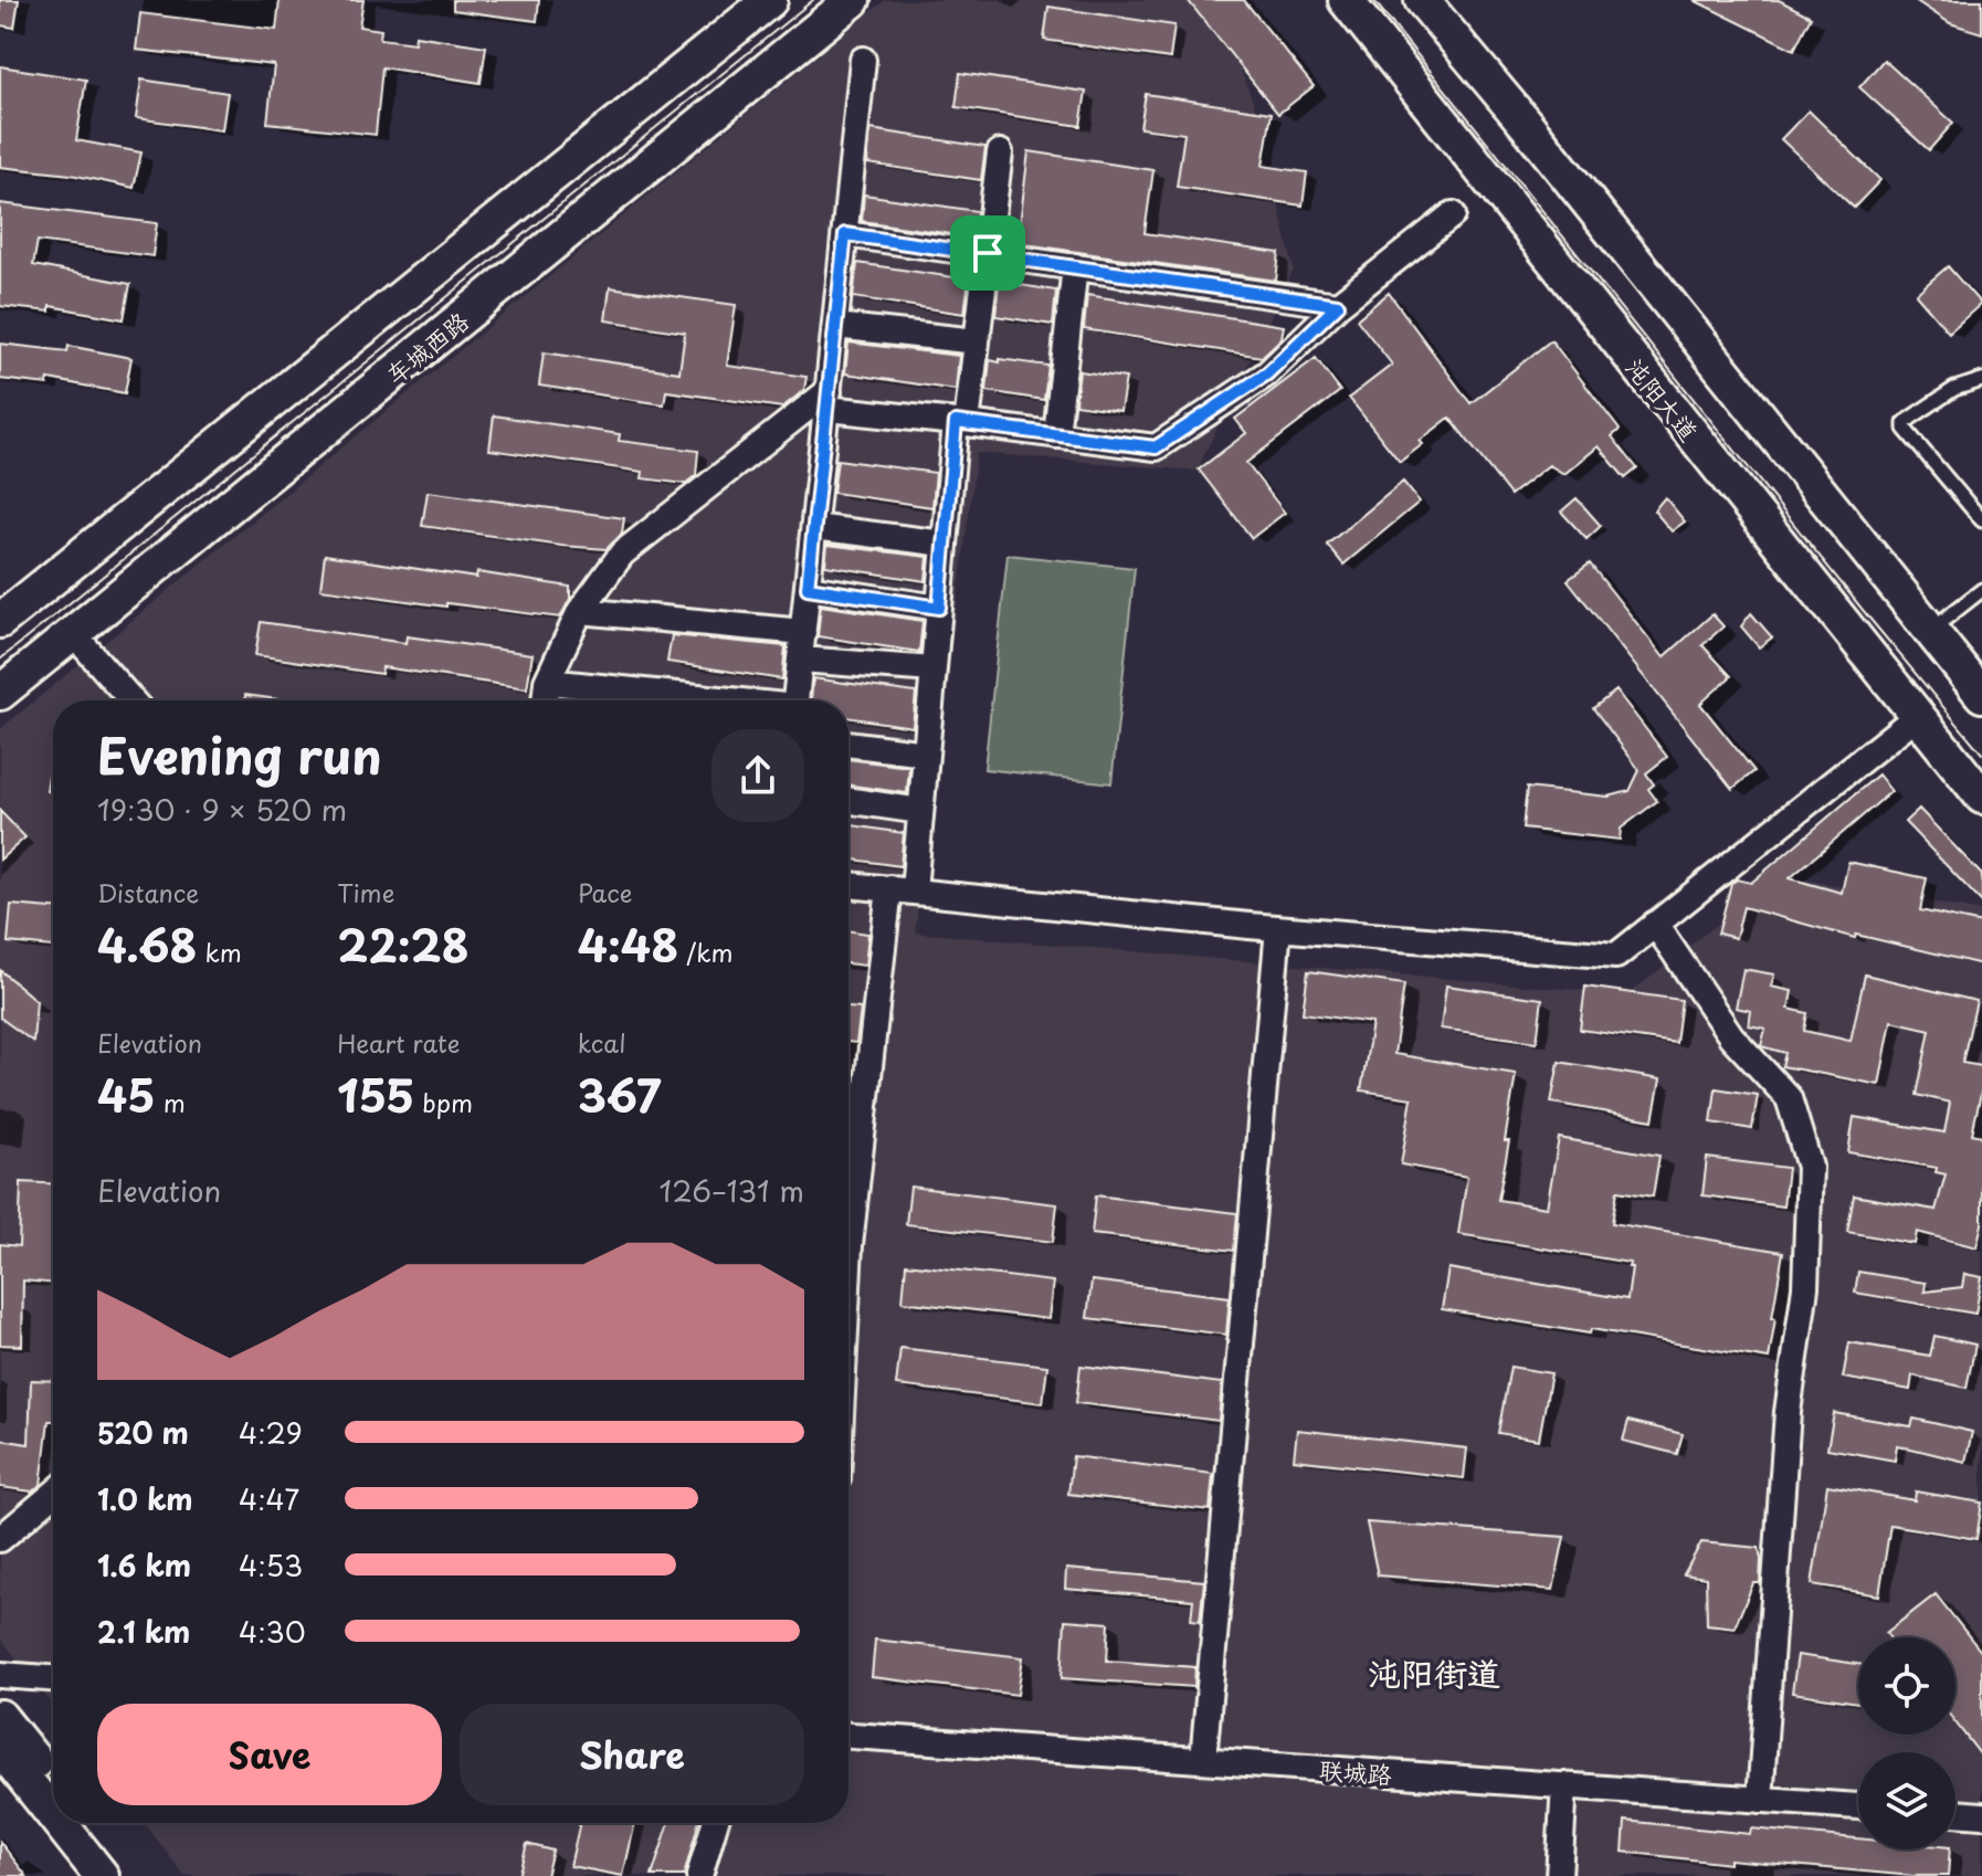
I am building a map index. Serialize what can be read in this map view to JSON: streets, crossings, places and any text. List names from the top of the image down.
{
  "streets": {
    "main road": ["车城西路", "沌阳大道"],
    "street": ["联城路"]
  },
  "districts": ["沌阳街道"],
  "page": {
    "heading": ["Evening run", "19:30 · 9 × 520 m"],
    "stats": [
      ["Distance", "4.68 km"],
      ["Time", "22:28"],
      ["Pace", "4:48 /km"],
      ["Elevation", "45 m"],
      ["Heart rate", "155 bpm"],
      ["kcal", "367"]
    ],
    "chart": ["Elevation", "126–131 m"],
    "list": [
      {
        "name": "520 m",
        "note": "4:29"
      },
      {
        "name": "1.0 km",
        "note": "4:47"
      },
      {
        "name": "1.6 km",
        "note": "4:53"
      },
      {
        "name": "2.1 km",
        "note": "4:30"
      }
    ],
    "buttons": ["Save", "Share"]
  }
}
